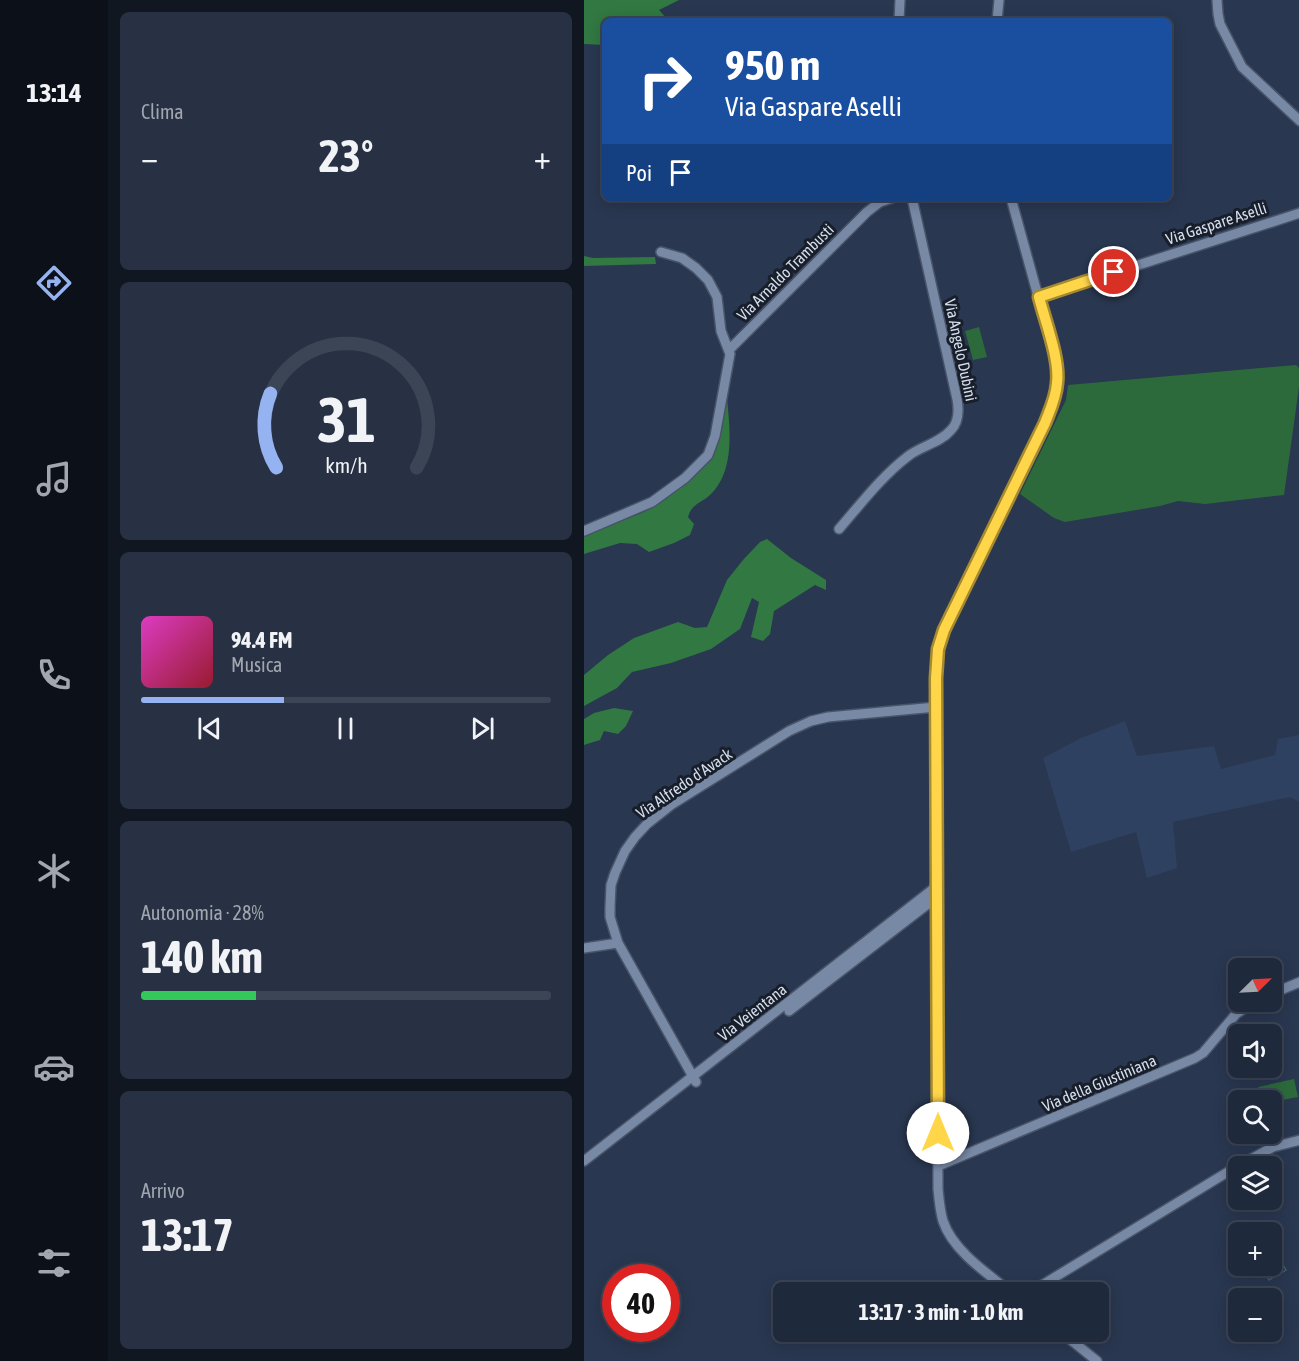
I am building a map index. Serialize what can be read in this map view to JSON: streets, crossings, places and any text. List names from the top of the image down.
{
  "streets": {
    "street": [
      "Via Gaspare Aselli",
      "Via Arnaldo Trambusti",
      "Via Angelo Dubini",
      "Via Alfredo d'Avack",
      "Via Veientana",
      "Via della Giustiniana"
    ]
  },
  "crossings": [
    ["Via Alfredo d'Avack", "Via Veientana"]
  ],
  "north": "top right",
  "page": {
    "tabs": "13:14",
    "tile": [
      "Clima",
      ["Autonomia · 28%", "140 km"],
      ["Arrivo", "13:17"]
    ],
    "turn": ["950 m", "Via Gaspare Aselli"],
    "heat": ["−", "23°", "+"],
    "then": "Poi",
    "song": ["94.4 FM", "Musica"],
    "map_buttons": ["+", "−"],
    "limit": "40",
    "trip": "13:17 · 3 min · 1.0 km",
    "gauge": ["31", "km/h"]
  }
}
